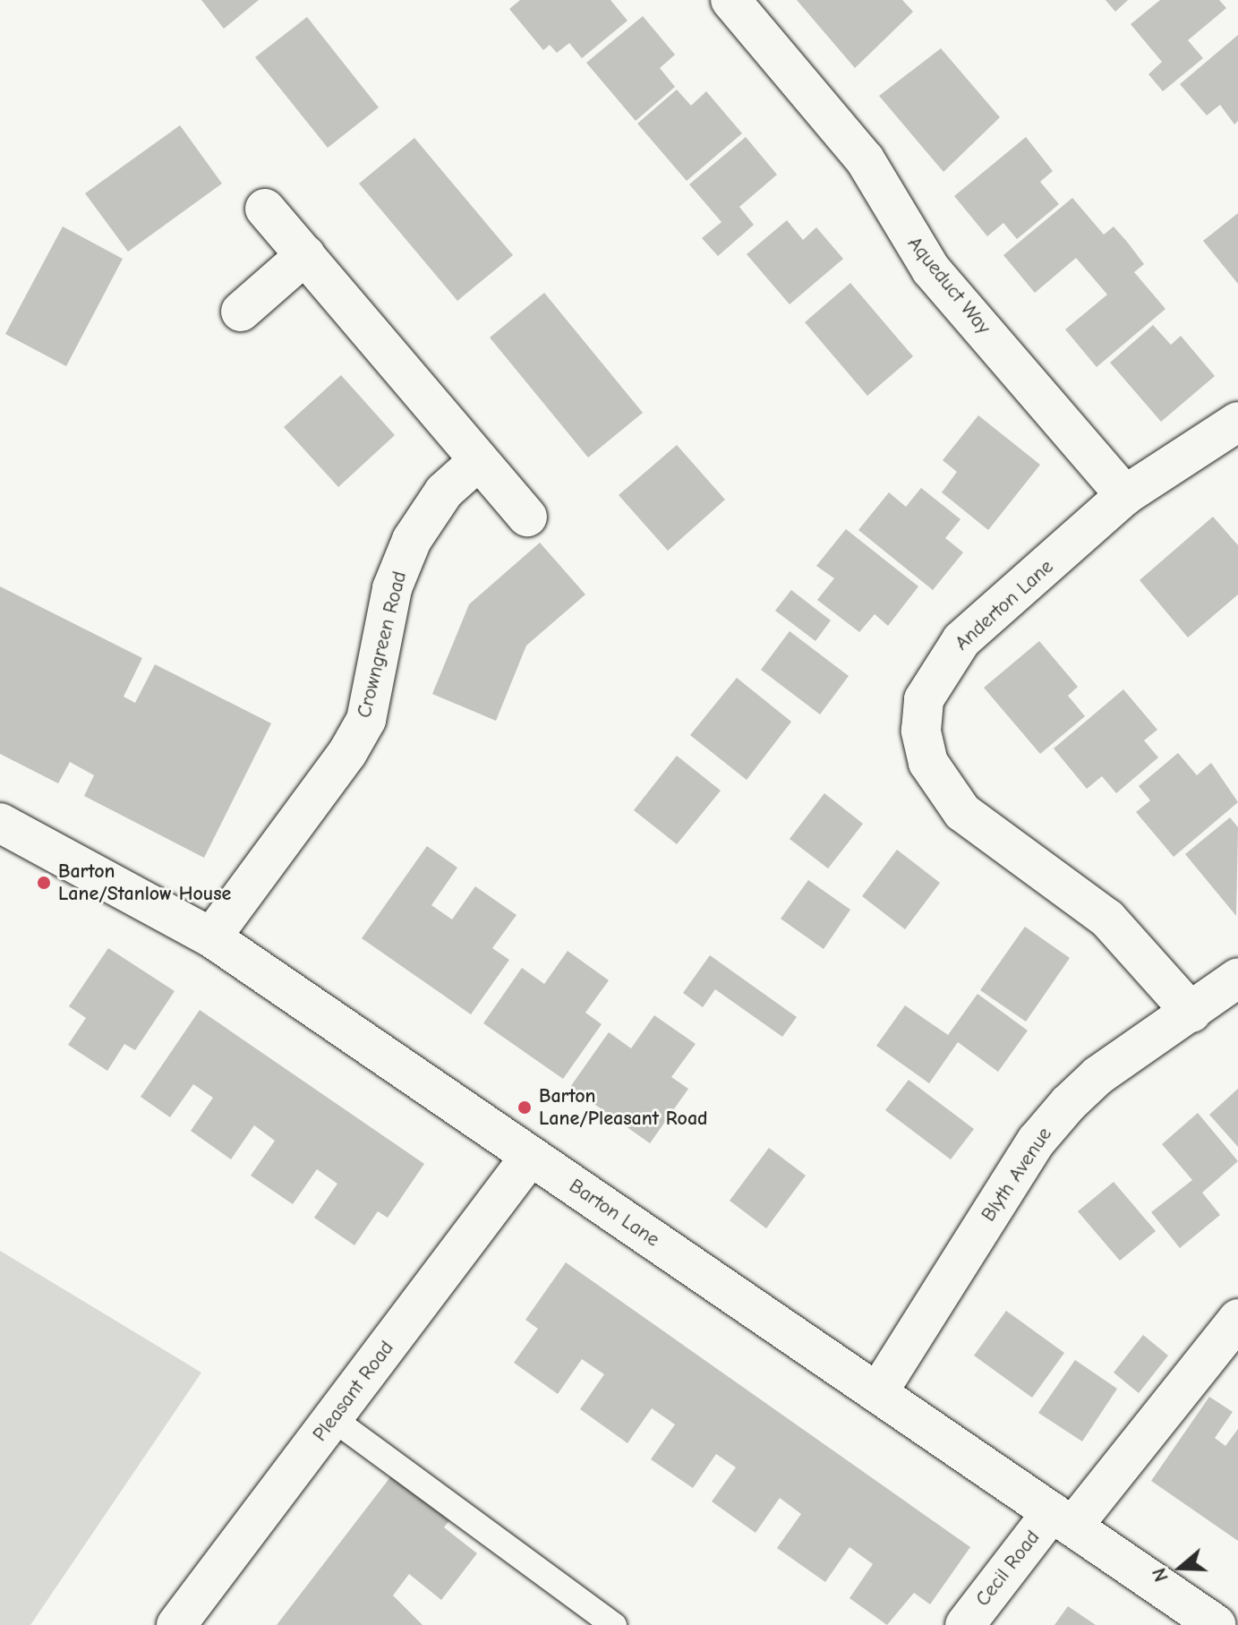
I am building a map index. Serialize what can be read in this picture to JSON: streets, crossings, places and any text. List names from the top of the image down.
{
  "streets": {
    "street": [
      "Aqueduct Way",
      "Anderton Lane",
      "Crowngreen Road",
      "Blyth Avenue",
      "Barton Lane",
      "Pleasant Road",
      "Cecil Road"
    ]
  },
  "crossings": [
    ["Aqueduct Way", "Anderton Lane"],
    ["Anderton Lane", "Blyth Avenue"],
    ["Crowngreen Road", "Barton Lane"],
    ["Blyth Avenue", "Barton Lane"],
    ["Barton Lane", "Pleasant Road"],
    ["Barton Lane", "Cecil Road"]
  ],
  "places": ["Barton Lane/Stanlow House", "Barton Lane/Pleasant Road"],
  "north": "left"
}
